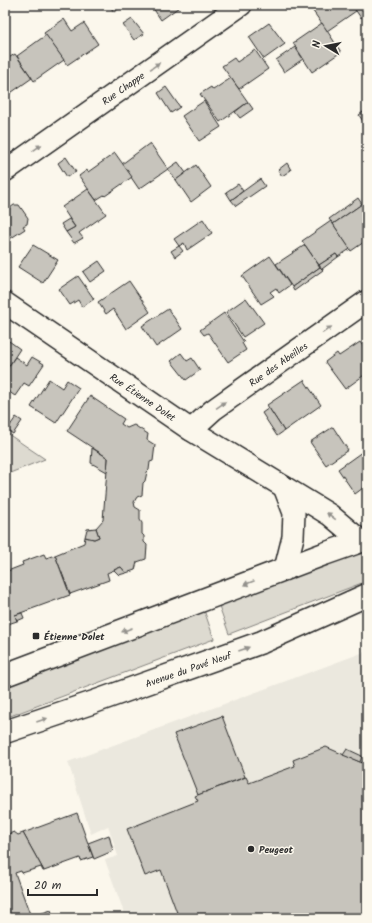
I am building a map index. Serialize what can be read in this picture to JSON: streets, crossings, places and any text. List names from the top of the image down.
{
  "streets": {
    "main road": ["Avenue du Pavé Neuf"],
    "street": ["Rue Chappe", "Rue des Abeilles", "Rue Étienne Dolet"]
  },
  "crossings": [
    ["Rue des Abeilles", "Rue Étienne Dolet"]
  ],
  "one_way": ["Rue Chappe", "Rue des Abeilles"],
  "places": {
    "transit": ["Étienne Dolet"],
    "other": ["Peugeot"]
  },
  "scale_bar": "20 m",
  "north": "left"
}
